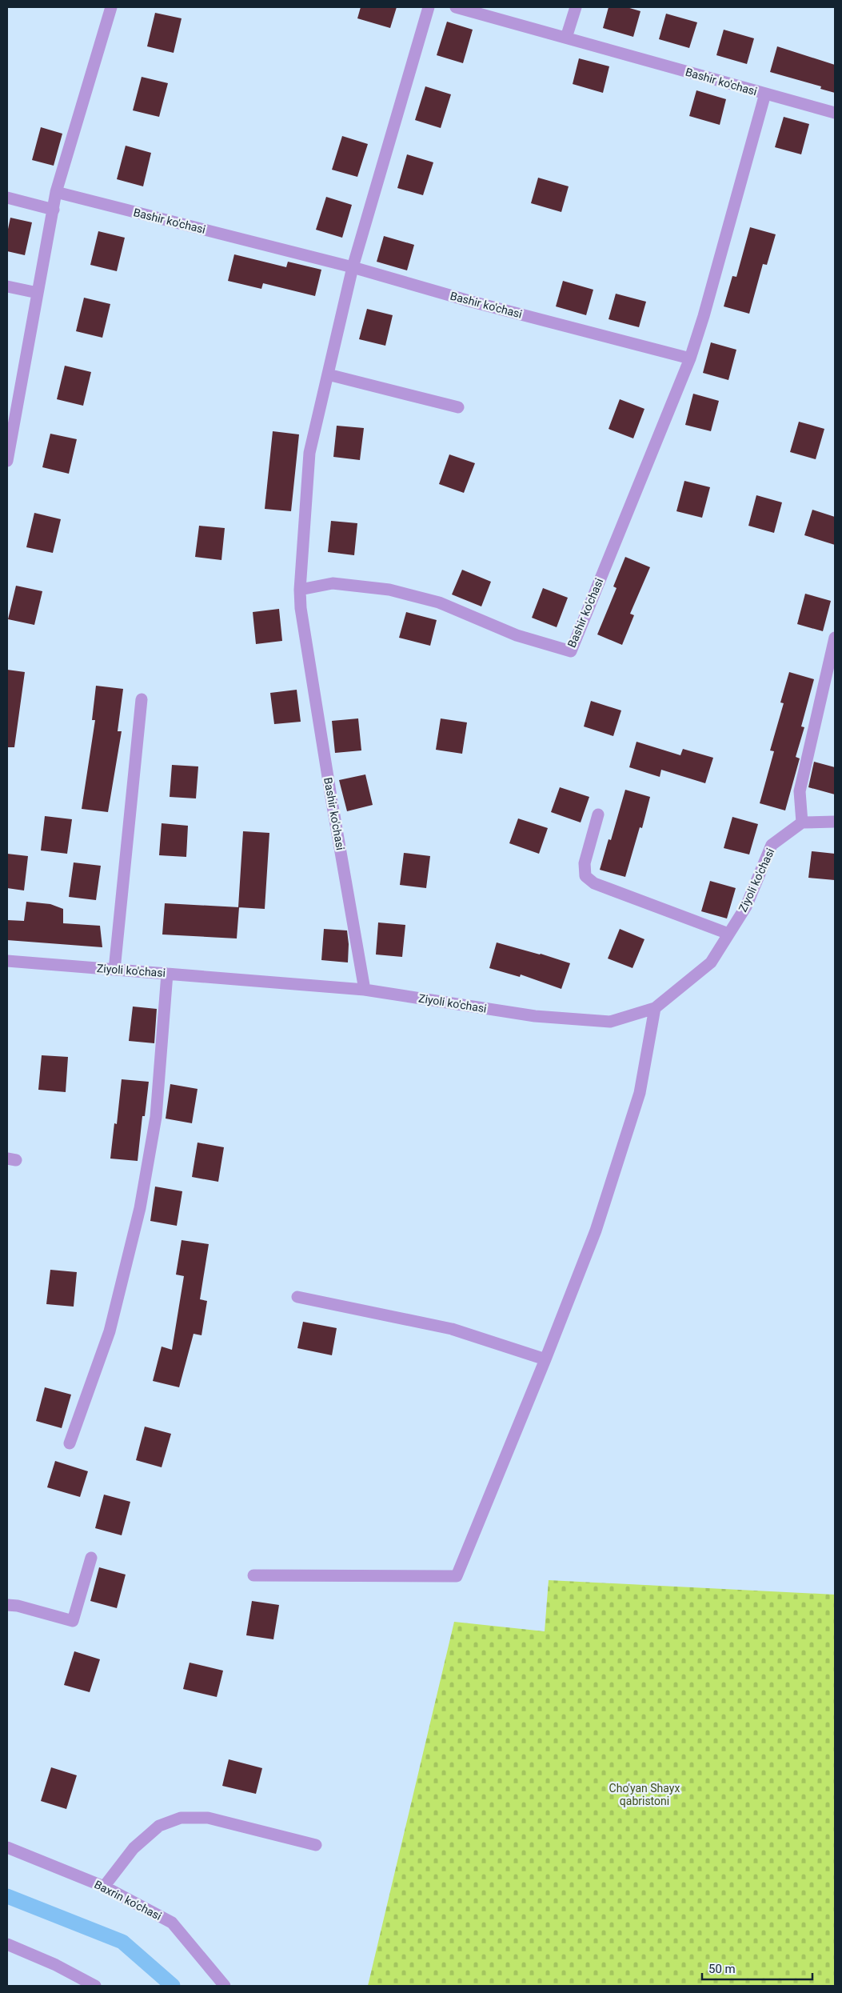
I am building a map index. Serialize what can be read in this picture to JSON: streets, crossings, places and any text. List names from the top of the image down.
{
  "streets": {
    "street": ["Bashir ko'chasi", "Ziyoli ko'chasi", "Baxrin ko'chasi"]
  },
  "crossings": [
    ["Bashir ko'chasi", "Ziyoli ko'chasi"]
  ],
  "parks": ["Cho'yan Shayx qabristoni"],
  "scale_bar": "50 m"
}
